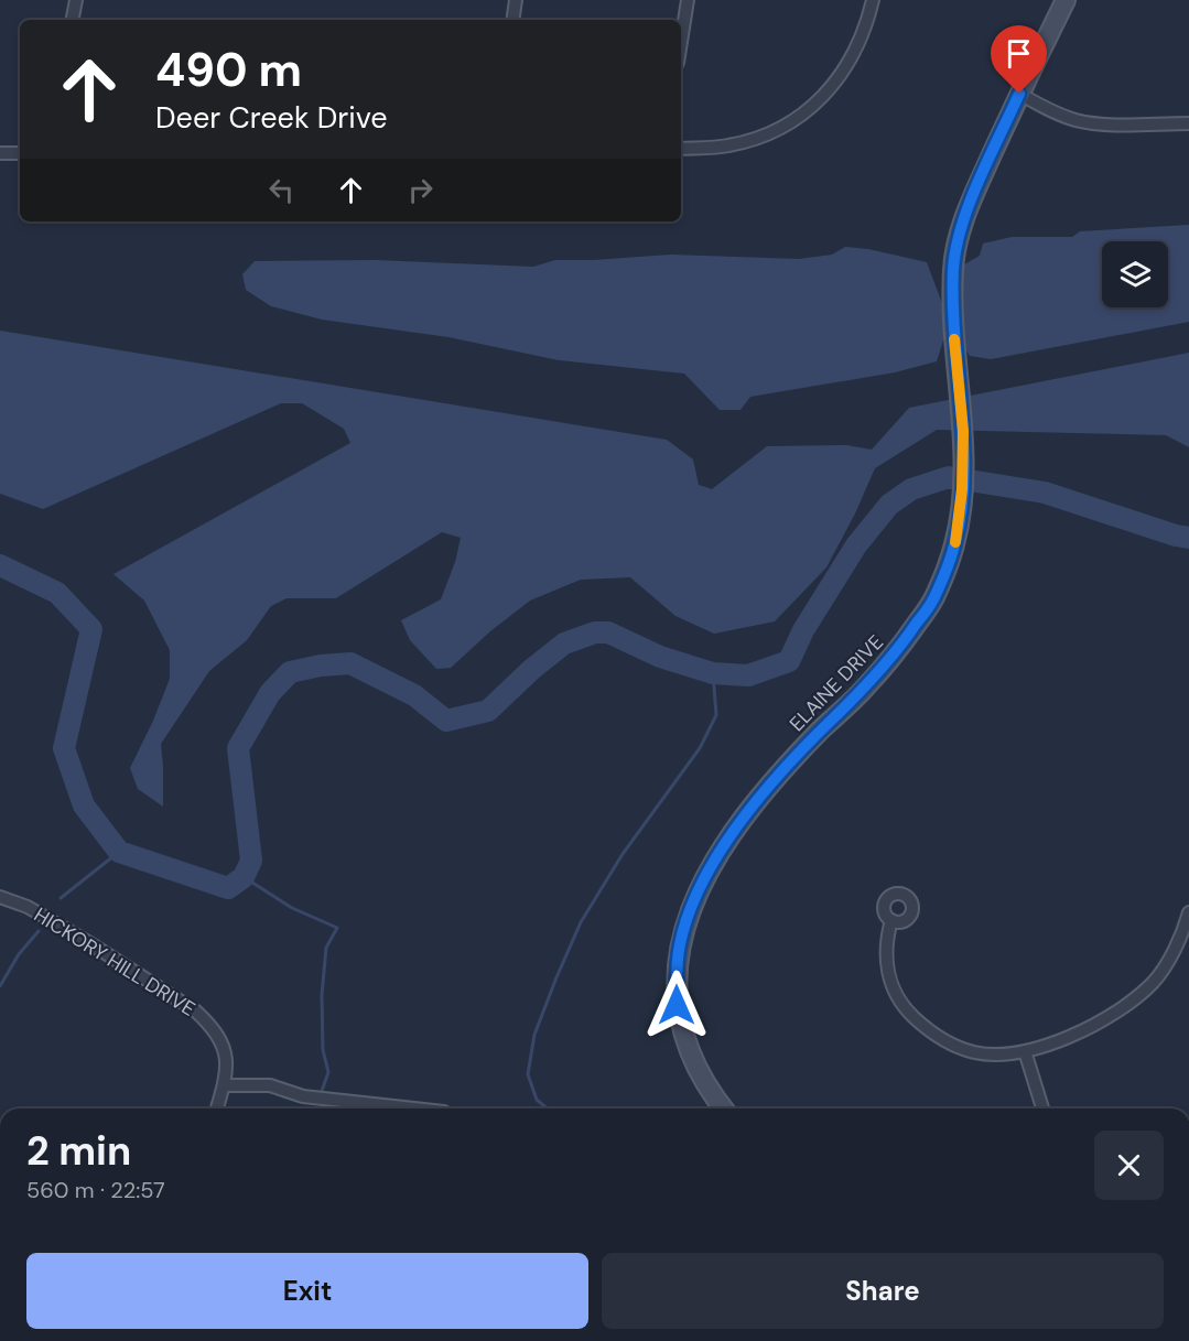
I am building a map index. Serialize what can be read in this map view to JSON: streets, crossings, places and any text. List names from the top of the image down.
{
  "streets": {
    "street": ["ELAINE DRIVE", "HICKORY HILL DRIVE"]
  },
  "page": {
    "turn": ["490 m", "Deer Creek Drive"],
    "heading": ["2 min", "560 m · 22:57"],
    "buttons": ["Exit", "Share"]
  }
}
